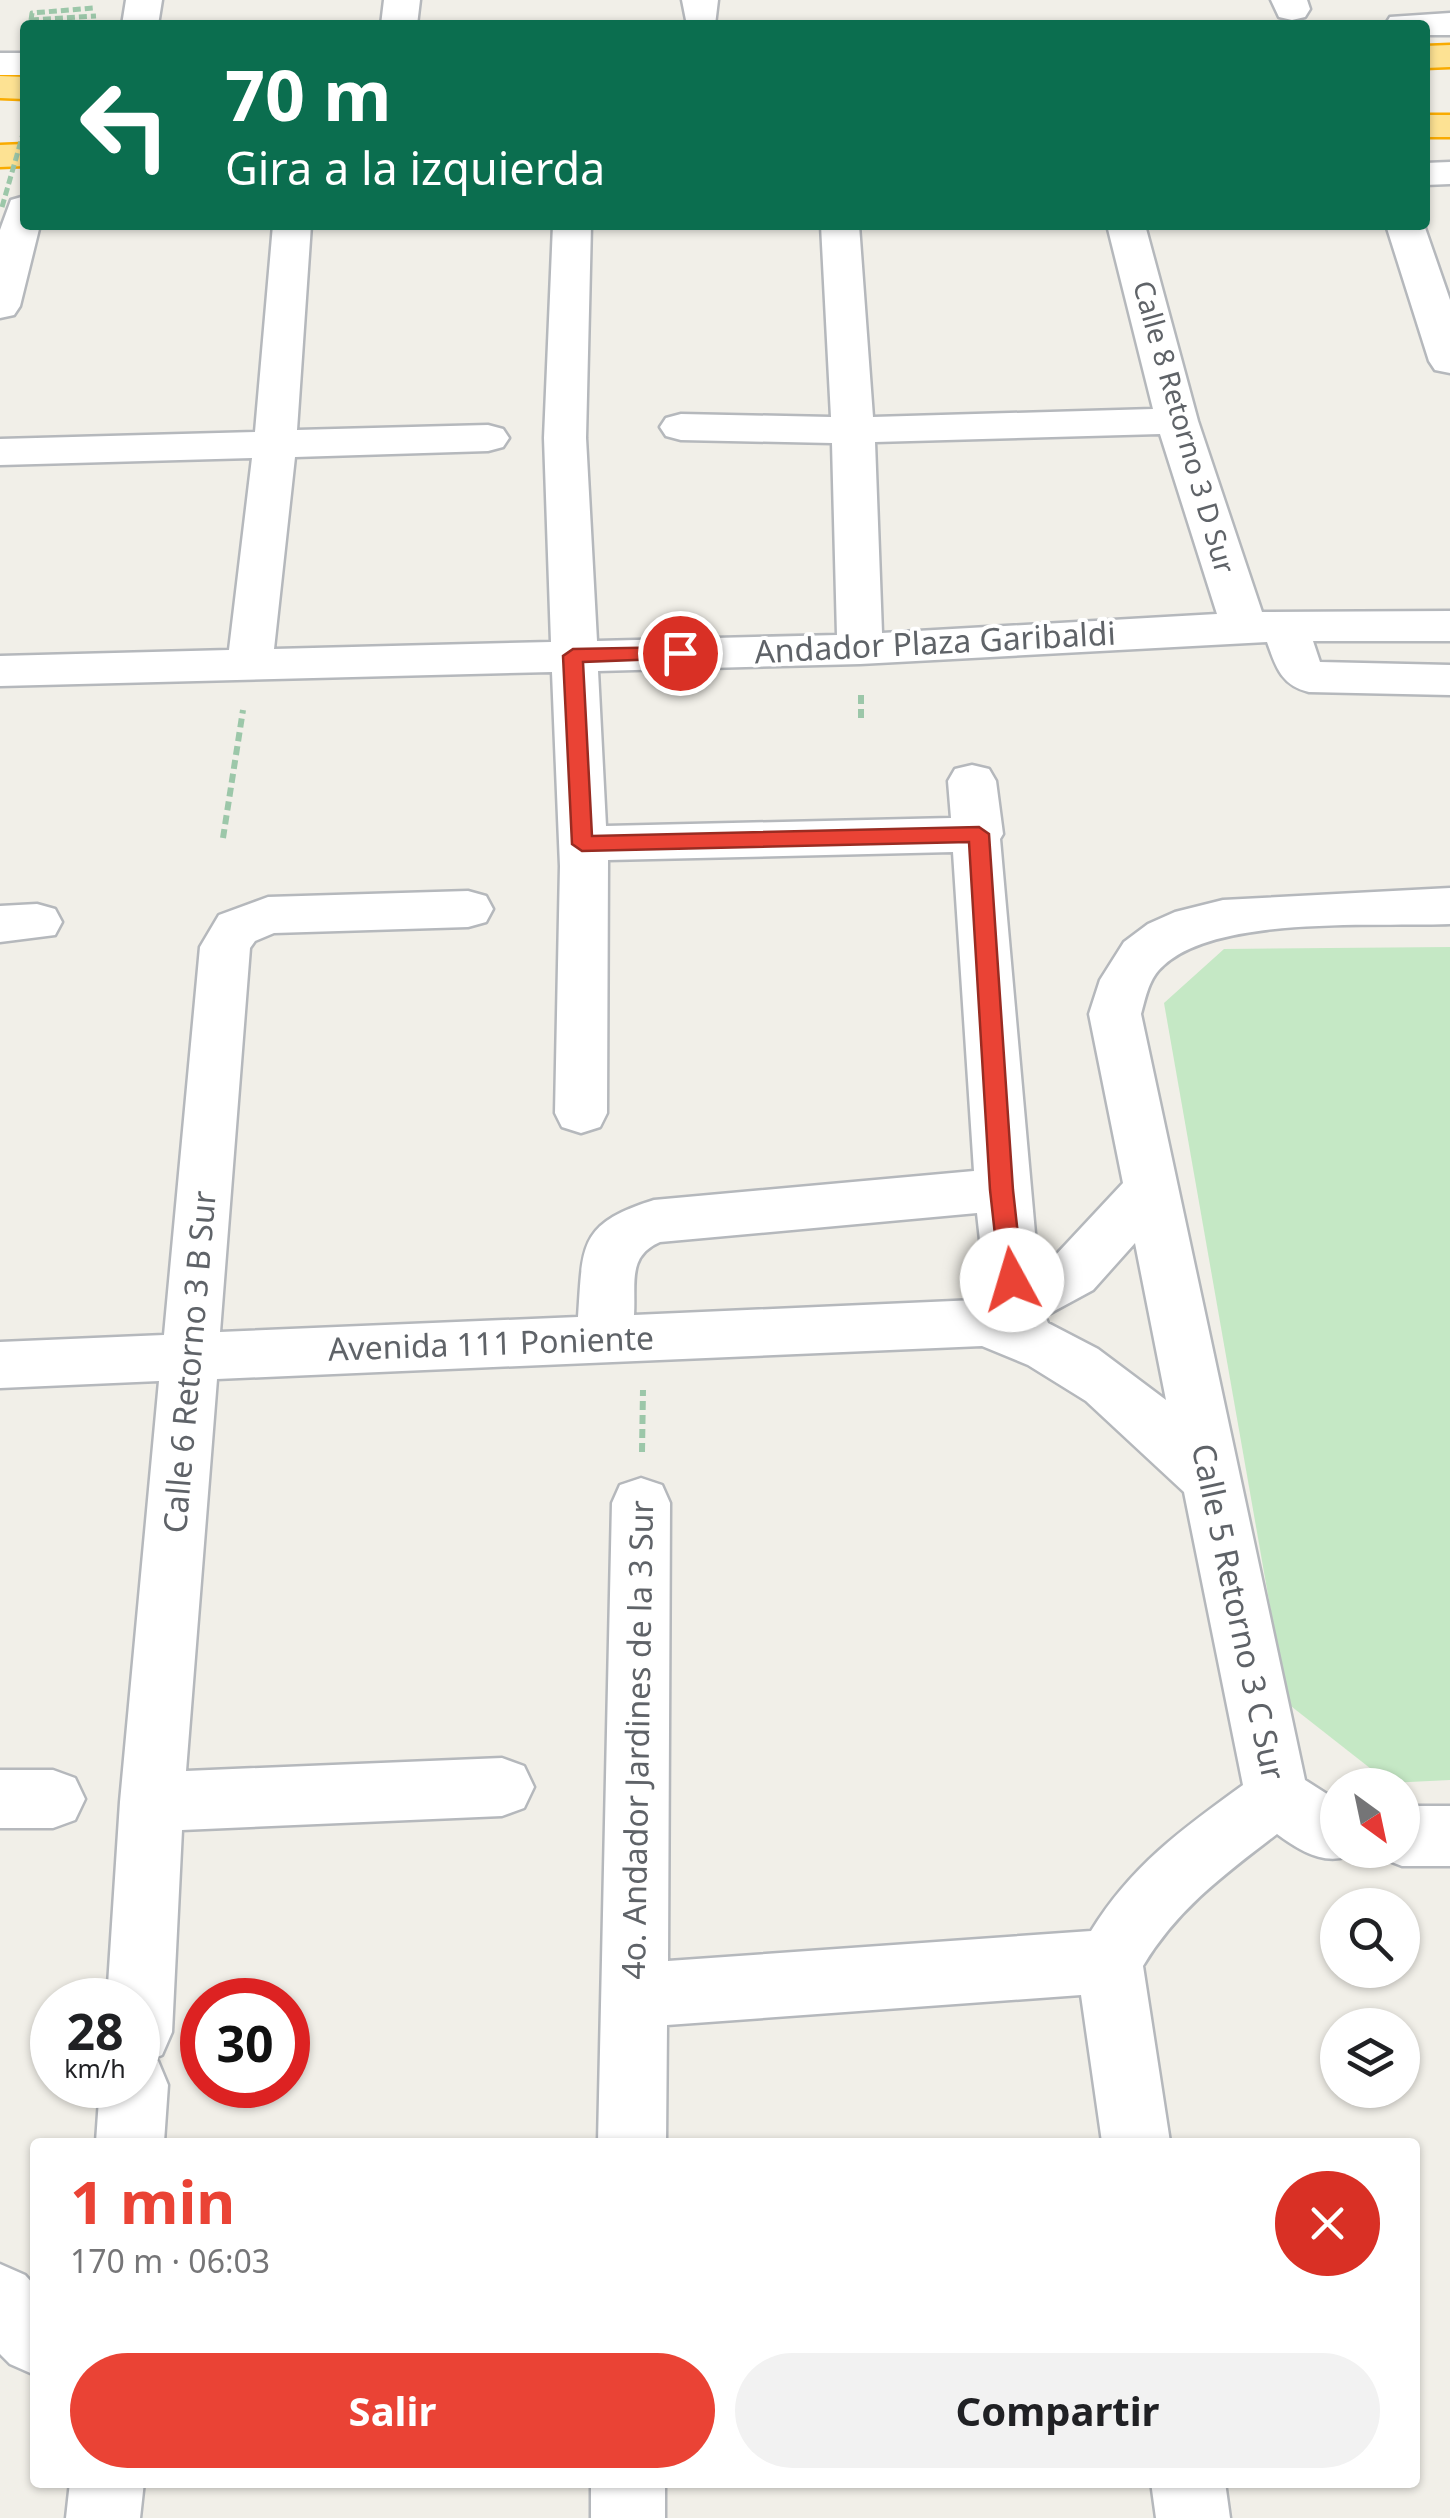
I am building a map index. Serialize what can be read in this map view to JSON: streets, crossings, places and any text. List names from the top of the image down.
{
  "streets": {
    "street": [
      "Calle 8 Retorno 3 D Sur",
      "Andador Plaza Garibaldi",
      "Avenida 111 Poniente",
      "Calle 6 Retorno 3 B Sur",
      "Calle 5 Retorno 3 C Sur",
      "4o. Andador Jardines de la 3 Sur"
    ]
  },
  "crossings": [
    ["Calle 8 Retorno 3 D Sur", "Andador Plaza Garibaldi"],
    ["Avenida 111 Poniente", "Calle 6 Retorno 3 B Sur"],
    ["Avenida 111 Poniente", "Calle 5 Retorno 3 C Sur"],
    ["Avenida 111 Poniente", "4o. Andador Jardines de la 3 Sur"]
  ],
  "north": "bottom right",
  "page": {
    "turn": ["70 m", "Gira a la izquierda"],
    "speed": "28 km/h",
    "limit": "30",
    "heading": ["1 min", "170 m · 06:03"],
    "buttons": ["Salir", "Compartir"]
  }
}
